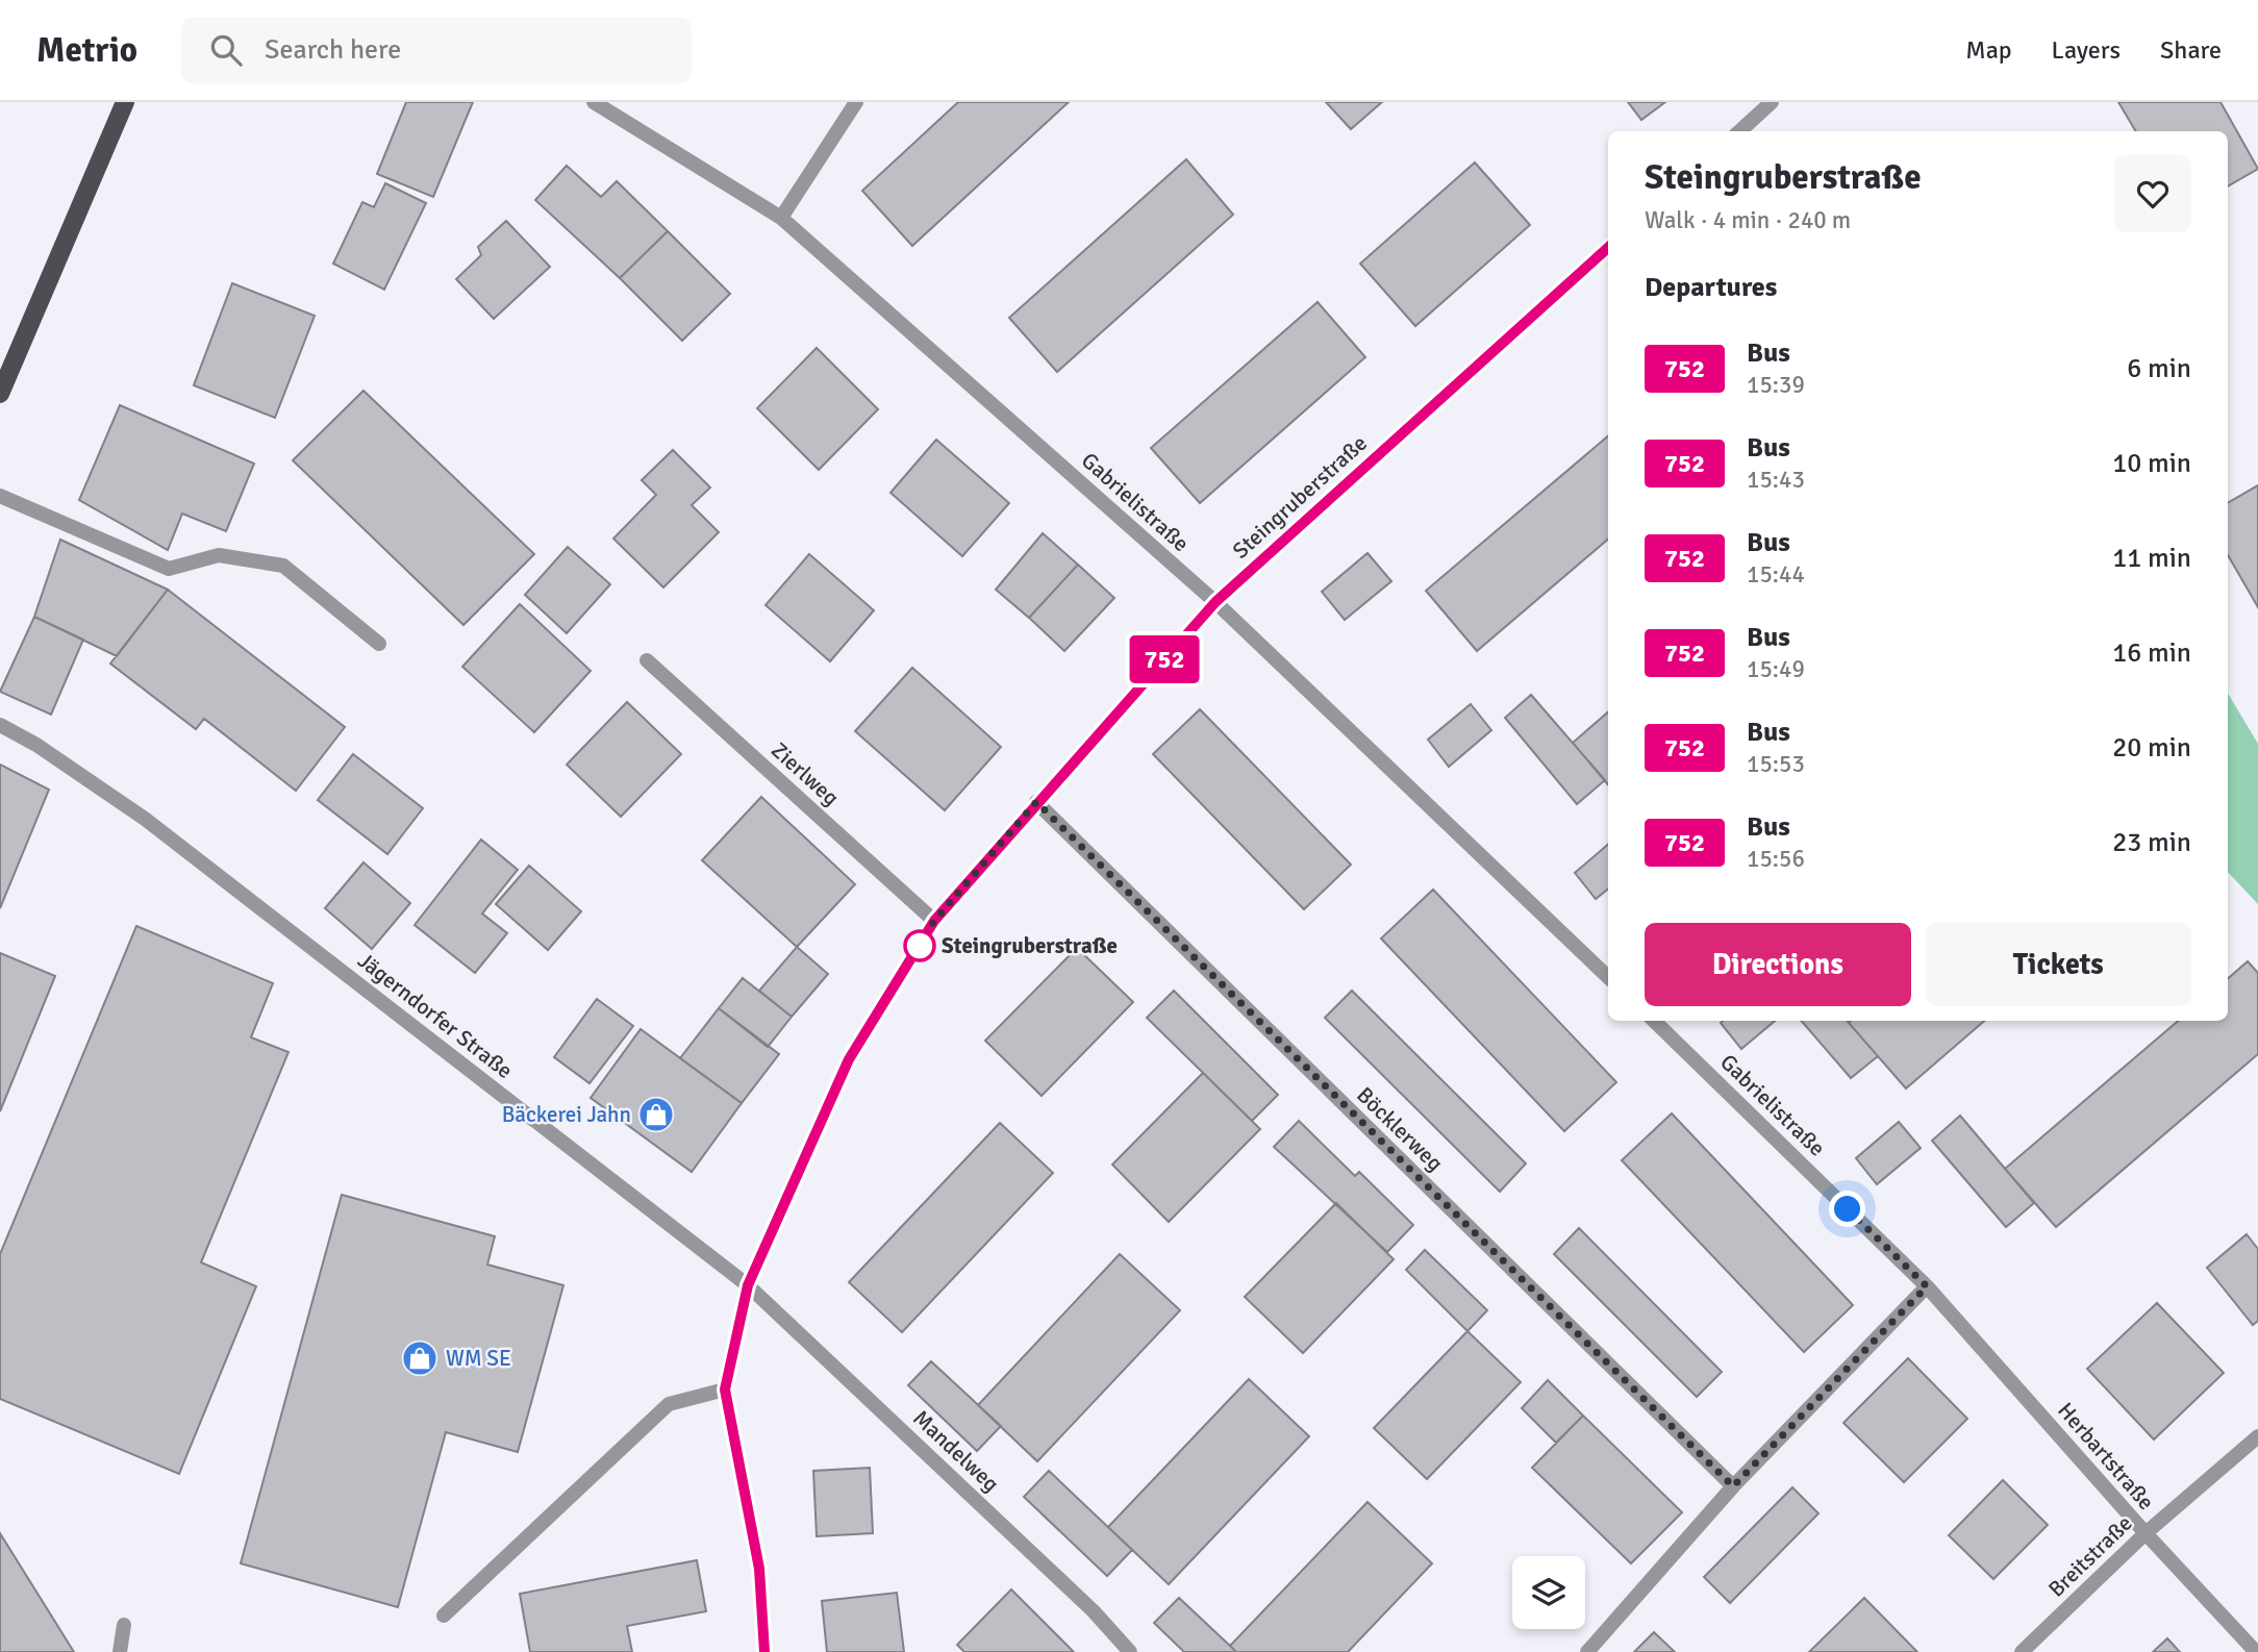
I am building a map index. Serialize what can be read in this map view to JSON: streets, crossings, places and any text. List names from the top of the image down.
{
  "streets": {
    "street": [
      "Steingruberstraße",
      "Gabrielistraße",
      "Zierlweg",
      "Jägerndorfer Straße",
      "Böcklerweg",
      "Mandelweg",
      "Herbartstraße",
      "Breitstraße"
    ]
  },
  "crossings": [
    ["Steingruberstraße", "Gabrielistraße"],
    ["Steingruberstraße", "Zierlweg"],
    ["Steingruberstraße", "Jägerndorfer Straße"],
    ["Steingruberstraße", "Böcklerweg"],
    ["Steingruberstraße", "Mandelweg"],
    ["Gabrielistraße", "Herbartstraße"],
    ["Jägerndorfer Straße", "Mandelweg"],
    ["Herbartstraße", "Breitstraße"]
  ],
  "places": {
    "other": ["Steingruberstraße"],
    "shop": ["Bäckerei Jahn", "WM SE"]
  },
  "lines": ["bus line 752"],
  "page": {
    "header": "Metrio",
    "search": "Search here",
    "nav": ["Map", "Layers", "Share"],
    "on_map": "752",
    "heading": [
      ["Steingruberstraße", "Walk · 4 min · 240 m"],
      "Departures"
    ],
    "list": [
      {
        "mark": "752",
        "name": "Bus",
        "note": "15:39",
        "value": "6 min"
      },
      {
        "mark": "752",
        "name": "Bus",
        "note": "15:43",
        "value": "10 min"
      },
      {
        "mark": "752",
        "name": "Bus",
        "note": "15:44",
        "value": "11 min"
      },
      {
        "mark": "752",
        "name": "Bus",
        "note": "15:49",
        "value": "16 min"
      },
      {
        "mark": "752",
        "name": "Bus",
        "note": "15:53",
        "value": "20 min"
      },
      {
        "mark": "752",
        "name": "Bus",
        "note": "15:56",
        "value": "23 min"
      }
    ],
    "buttons": ["Directions", "Tickets"]
  }
}
